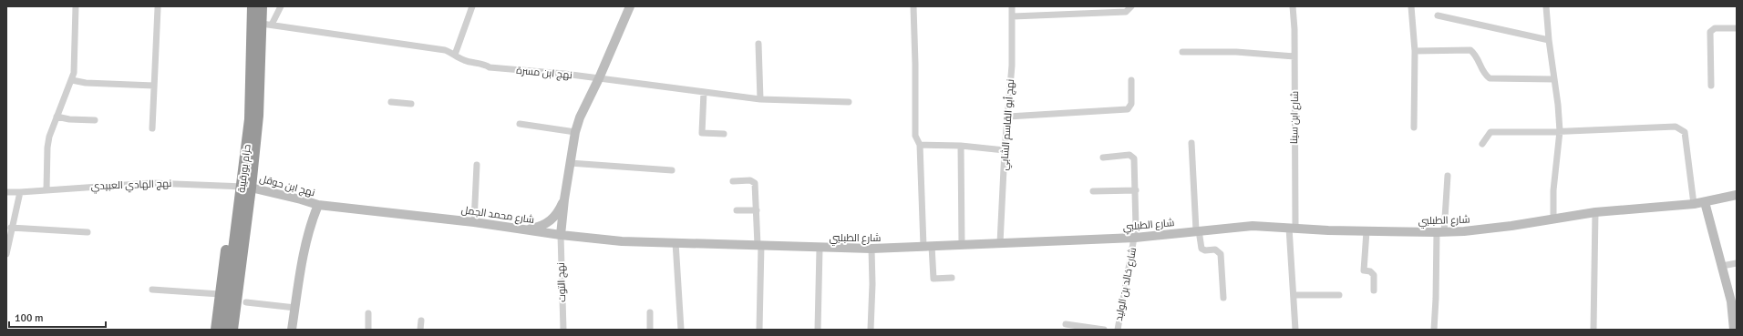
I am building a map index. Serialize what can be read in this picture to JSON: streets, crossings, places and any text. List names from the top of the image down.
{
  "streets": {
    "highway": ["حزام بورقيبة"],
    "street": [
      "نهج ابن مسرة",
      "شارع ابن سينا",
      "نهج أبو القاسم الشابي",
      "نهج الهادي العبيدي",
      "نهج ابن حوقل",
      "شارع محمد الجمل",
      "شارع الطبلبي",
      "نهج التوت",
      "شارع خالد بن الوليد"
    ]
  },
  "crossings": [
    ["نهج ابن مسرة", "حزام بورقيبة"],
    ["شارع ابن سينا", "شارع الطبلبي"],
    ["نهج أبو القاسم الشابي", "شارع الطبلبي"],
    ["حزام بورقيبة", "نهج الهادي العبيدي"],
    ["حزام بورقيبة", "نهج ابن حوقل"],
    ["نهج الهادي العبيدي", "نهج ابن حوقل"],
    ["نهج ابن حوقل", "شارع محمد الجمل"],
    ["شارع محمد الجمل", "شارع الطبلبي"],
    ["شارع محمد الجمل", "نهج التوت"],
    ["شارع الطبلبي", "نهج التوت"],
    ["شارع الطبلبي", "شارع خالد بن الوليد"]
  ],
  "scale_bar": "100 m"
}
